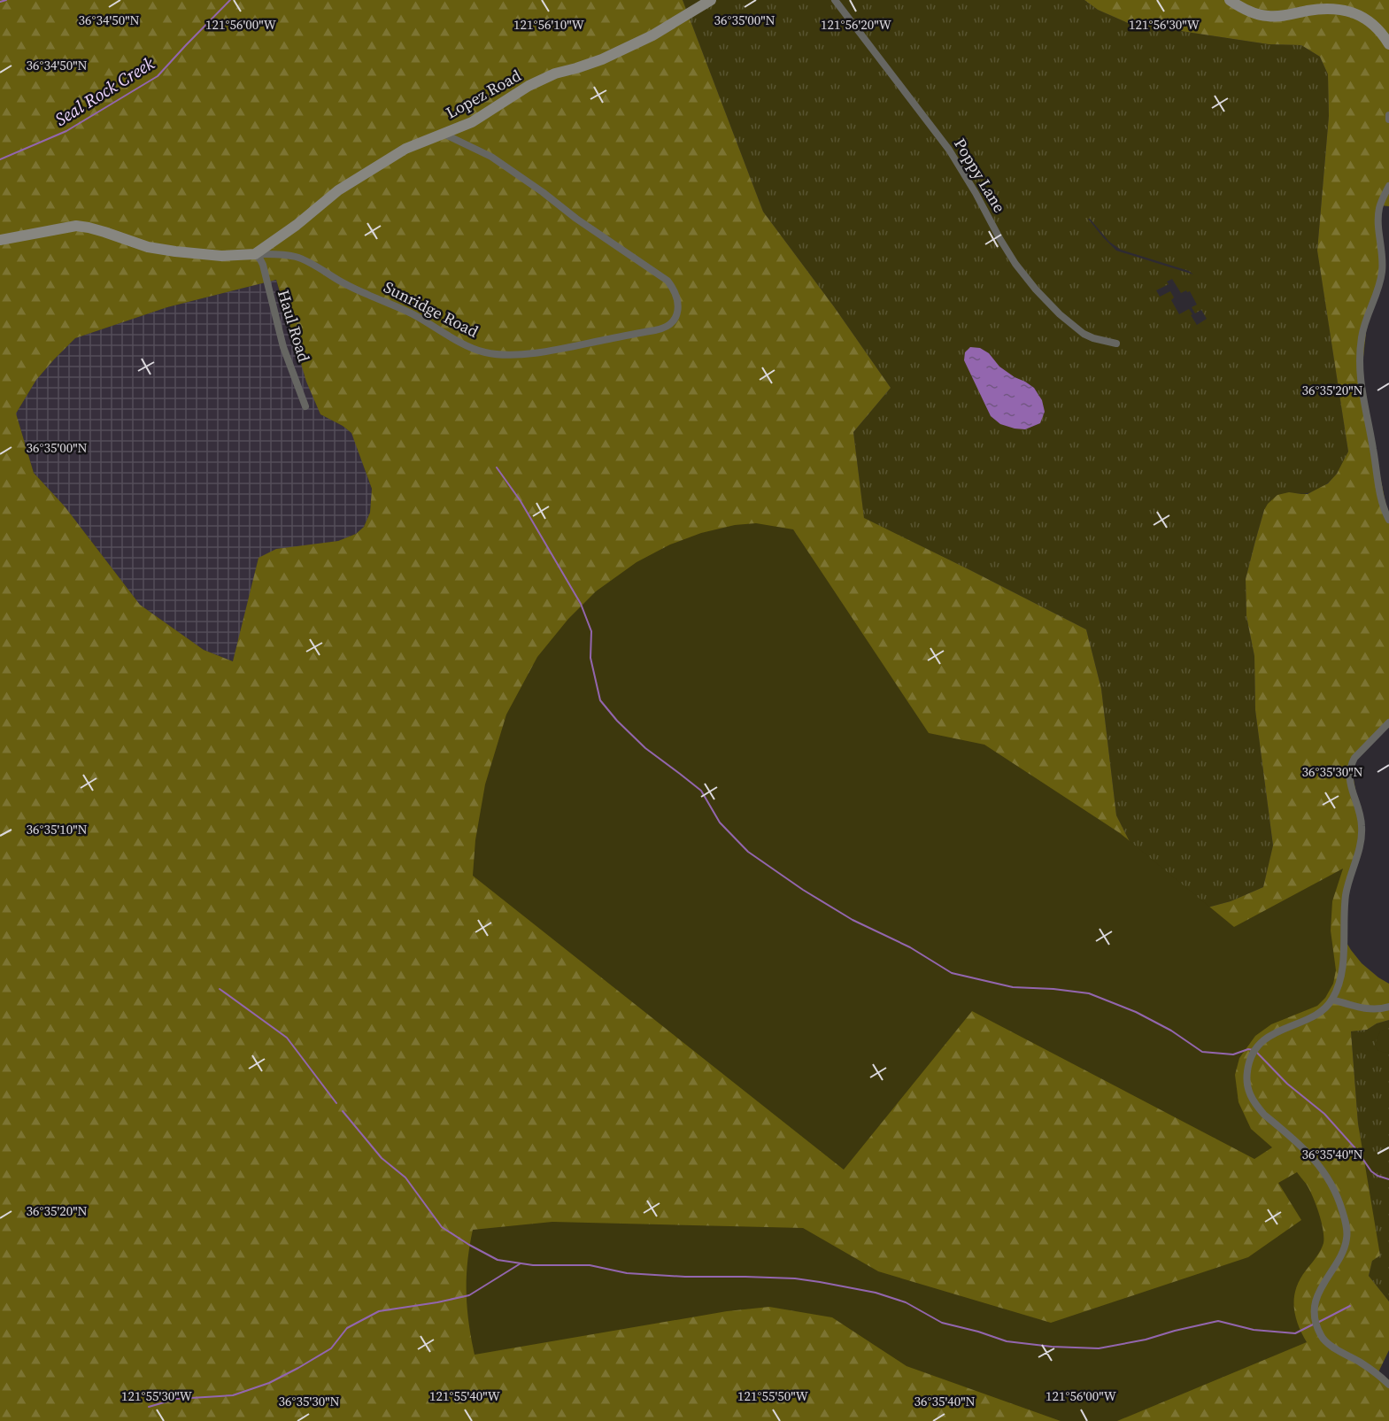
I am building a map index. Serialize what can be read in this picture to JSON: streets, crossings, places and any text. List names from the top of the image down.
{
  "streets": {
    "street": [
      "Lopez Road",
      "Poppy Lane",
      "Sunridge Road",
      "Haul Road"
    ]
  },
  "crossings": [
    ["Lopez Road", "Sunridge Road"],
    ["Lopez Road", "Haul Road"],
    ["Sunridge Road", "Haul Road"]
  ],
  "water": ["Seal Rock Creek"],
  "coordinates": [
    "36°34'50\"N",
    "36°35'00\"N",
    "121°56'00\"W",
    "121°56'10\"W",
    "121°56'20\"W",
    "121°56'30\"W",
    "36°35'20\"N",
    "36°35'30\"N",
    "36°35'10\"N",
    "36°35'40\"N",
    "121°55'30\"W",
    "121°55'40\"W",
    "121°55'50\"W"
  ]
}
